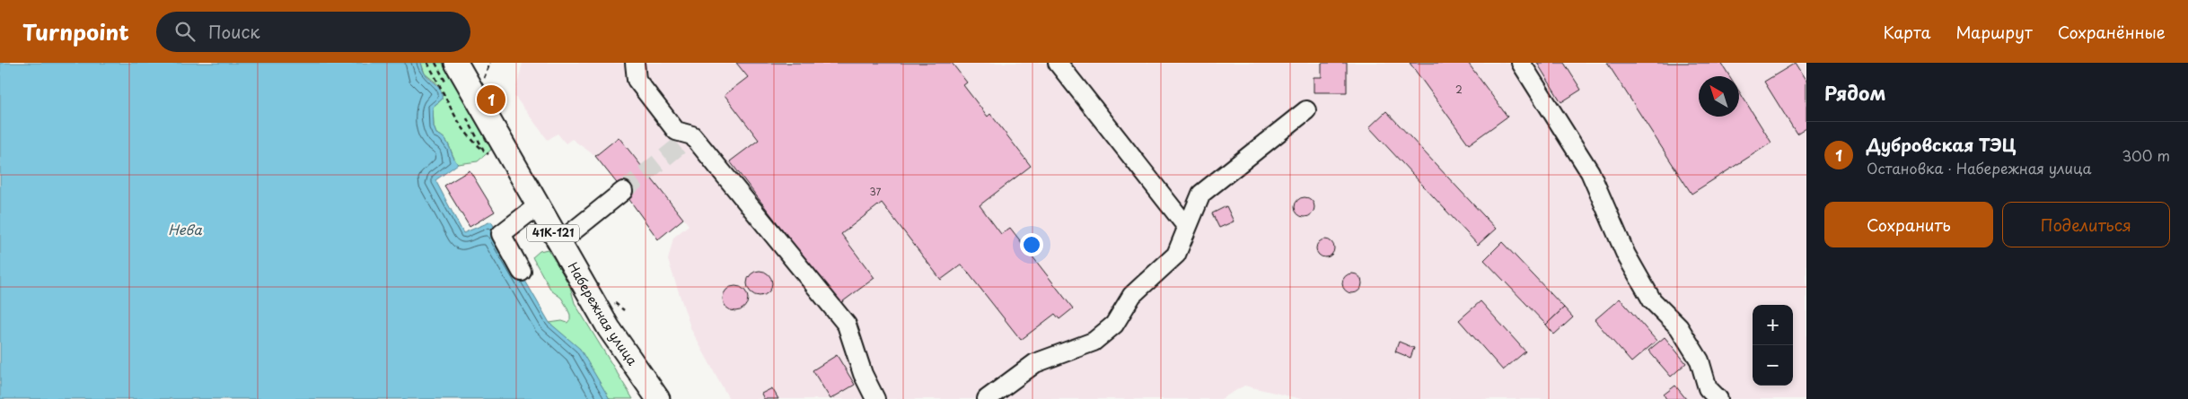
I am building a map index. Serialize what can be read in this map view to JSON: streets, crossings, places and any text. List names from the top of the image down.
{
  "streets": {
    "main road": ["41К-121", "Набережная улица"]
  },
  "water": ["Нева"],
  "house_numbers": ["2", "37"],
  "north": "top left",
  "page": {
    "header": "Turnpoint",
    "search": "Поиск",
    "nav": ["Карта", "Маршрут", "Сохранённые"],
    "heading": "Рядом",
    "pins": "1",
    "list": [
      {
        "mark": "1",
        "name": "Дубровская ТЭЦ",
        "note": "Остановка · Набережная улица",
        "value": "300 m"
      }
    ],
    "buttons": ["Сохранить", "Поделиться"],
    "map_buttons": ["+", "−"]
  }
}
